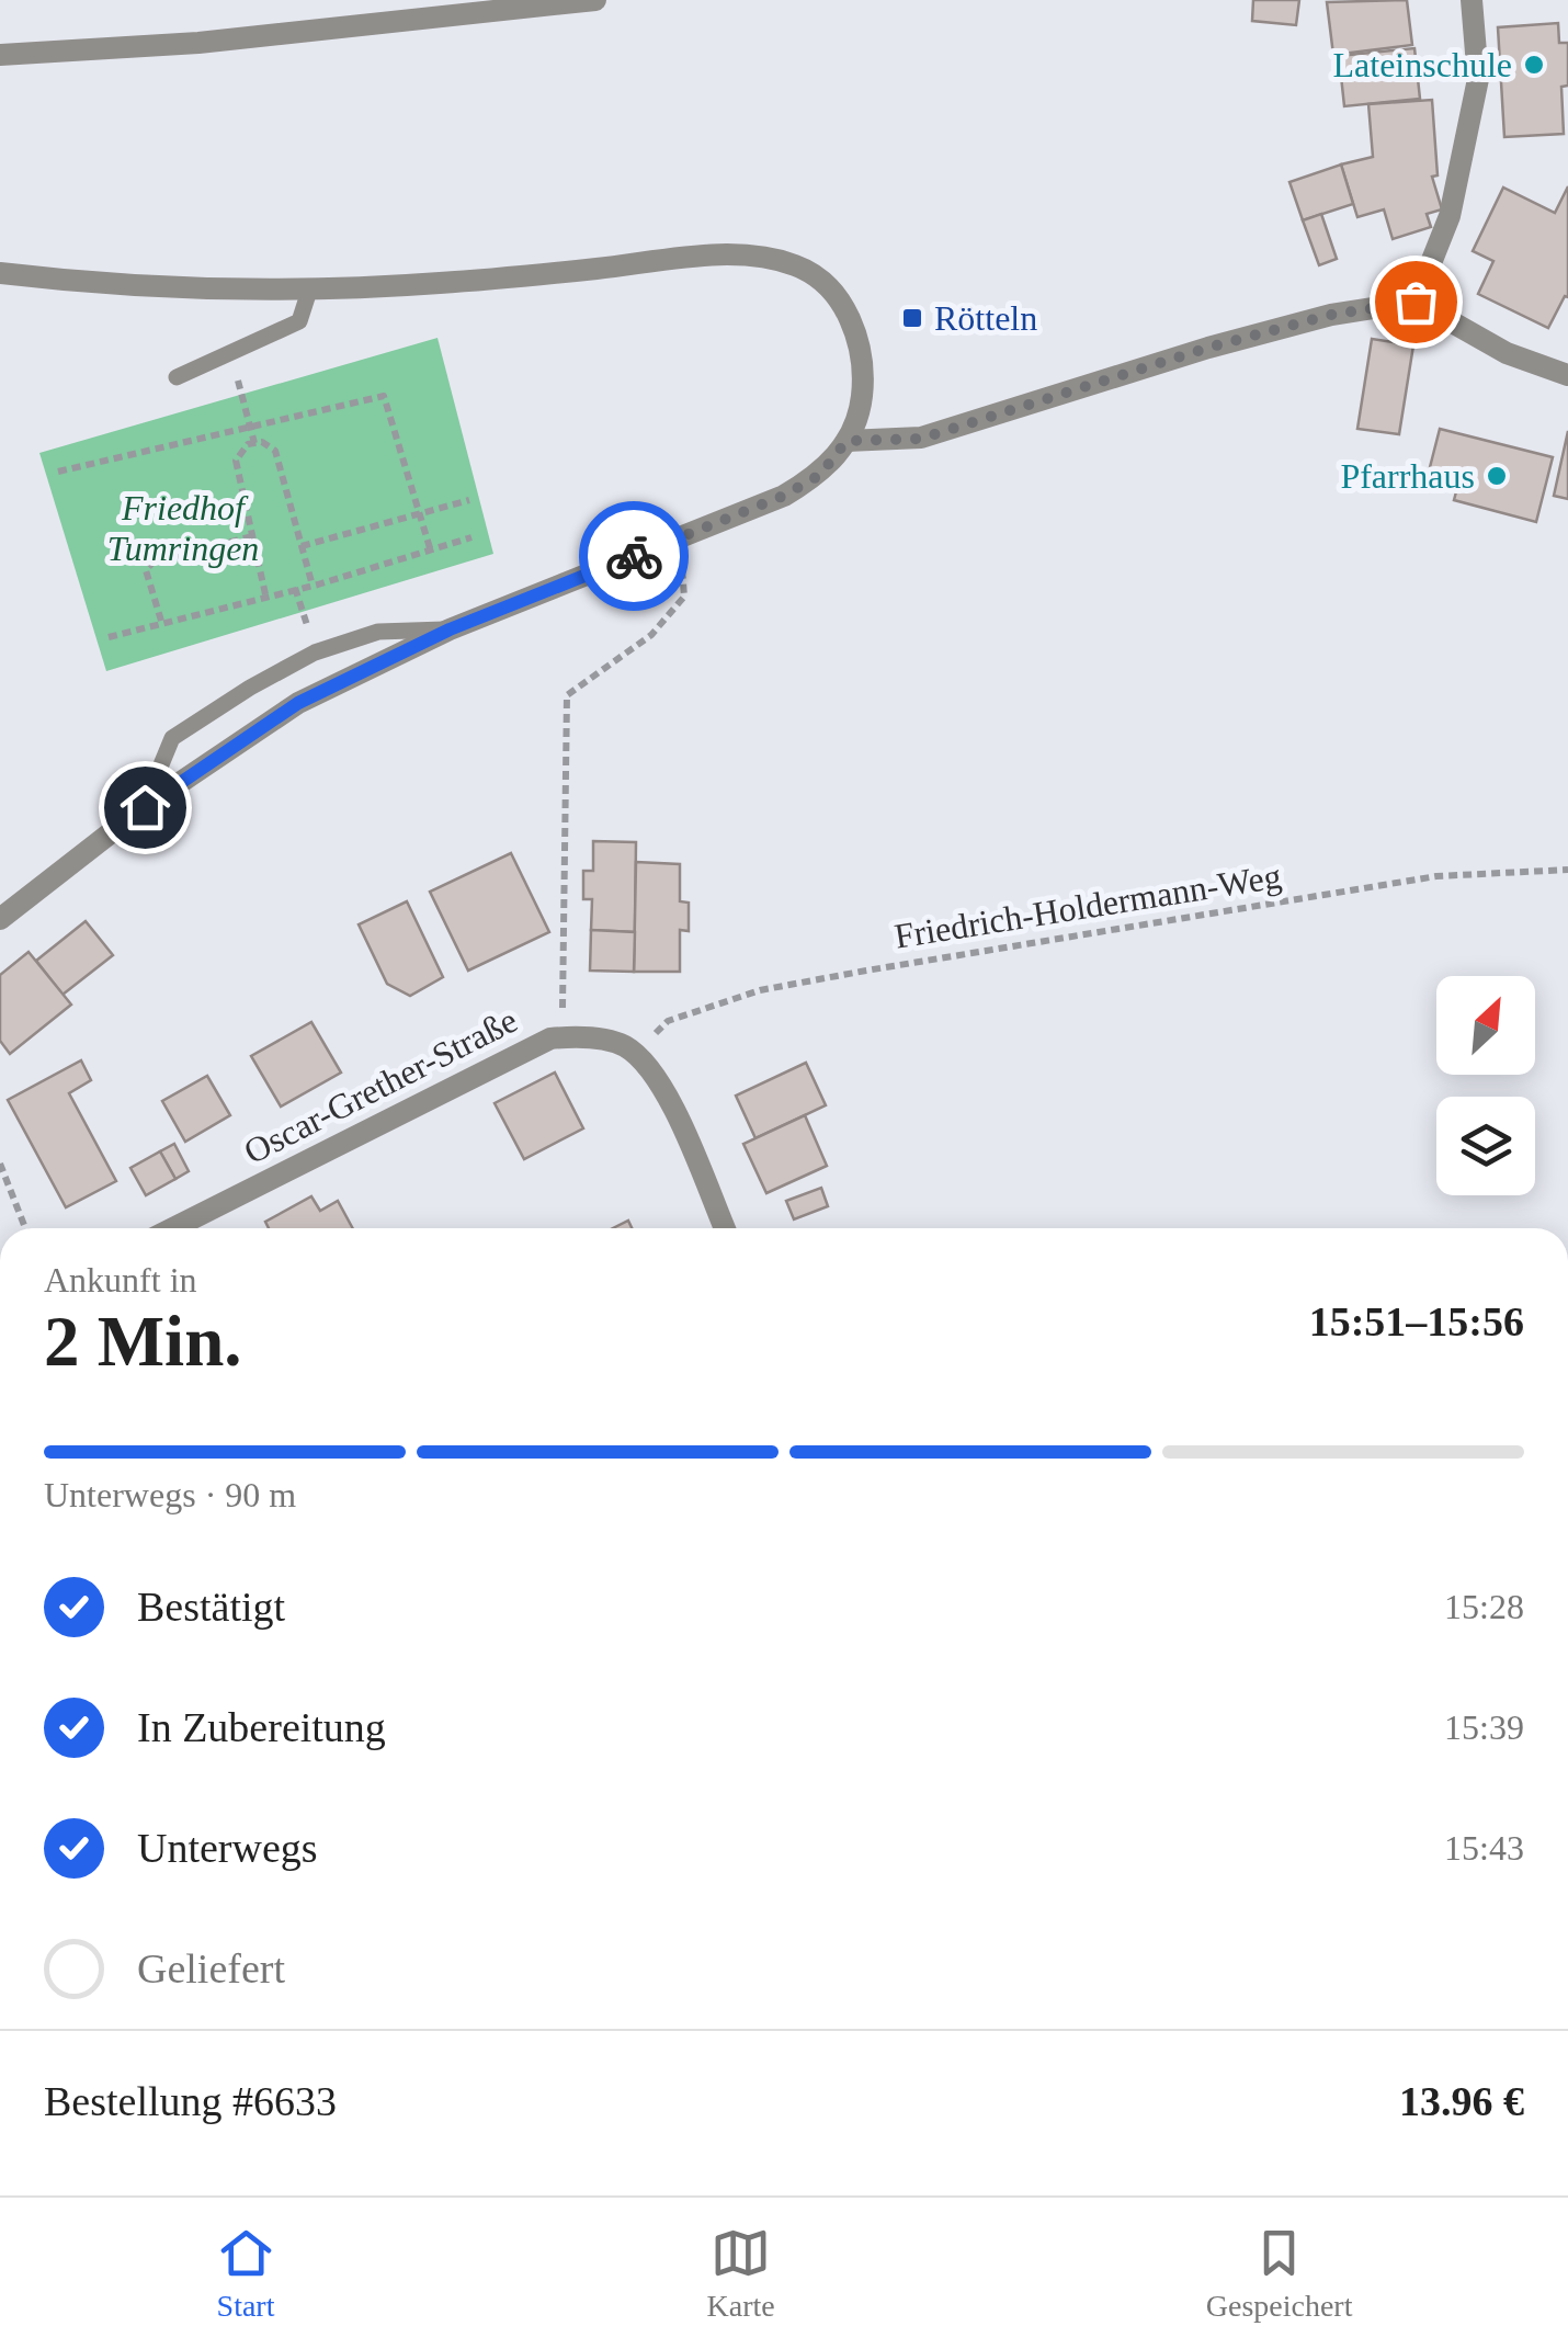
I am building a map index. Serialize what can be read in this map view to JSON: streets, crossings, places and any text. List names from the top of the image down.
{
  "streets": {
    "street": ["Oscar-Grether-Straße"],
    "path": ["Friedrich-Holdermann-Weg"]
  },
  "crossings": [
    ["Friedrich-Holdermann-Weg", "Oscar-Grether-Straße"]
  ],
  "parks": ["Friedhof Tumringen"],
  "places": {
    "other": ["Lateinschule", "Pfarrhaus"],
    "transit": ["Rötteln"]
  },
  "north": "top right",
  "page": {
    "heading": ["2 Min.", "Ankunft in", "15:51–15:56"],
    "panel": ["Bestellung #6633", "13.96 €"],
    "bar": "Unterwegs · 90 m",
    "list": [
      ["Bestätigt", "15:28"],
      ["In Zubereitung", "15:39"],
      ["Unterwegs", "15:43"],
      "Geliefert"
    ],
    "tabs": ["Start", "Karte", "Gespeichert"]
  }
}
